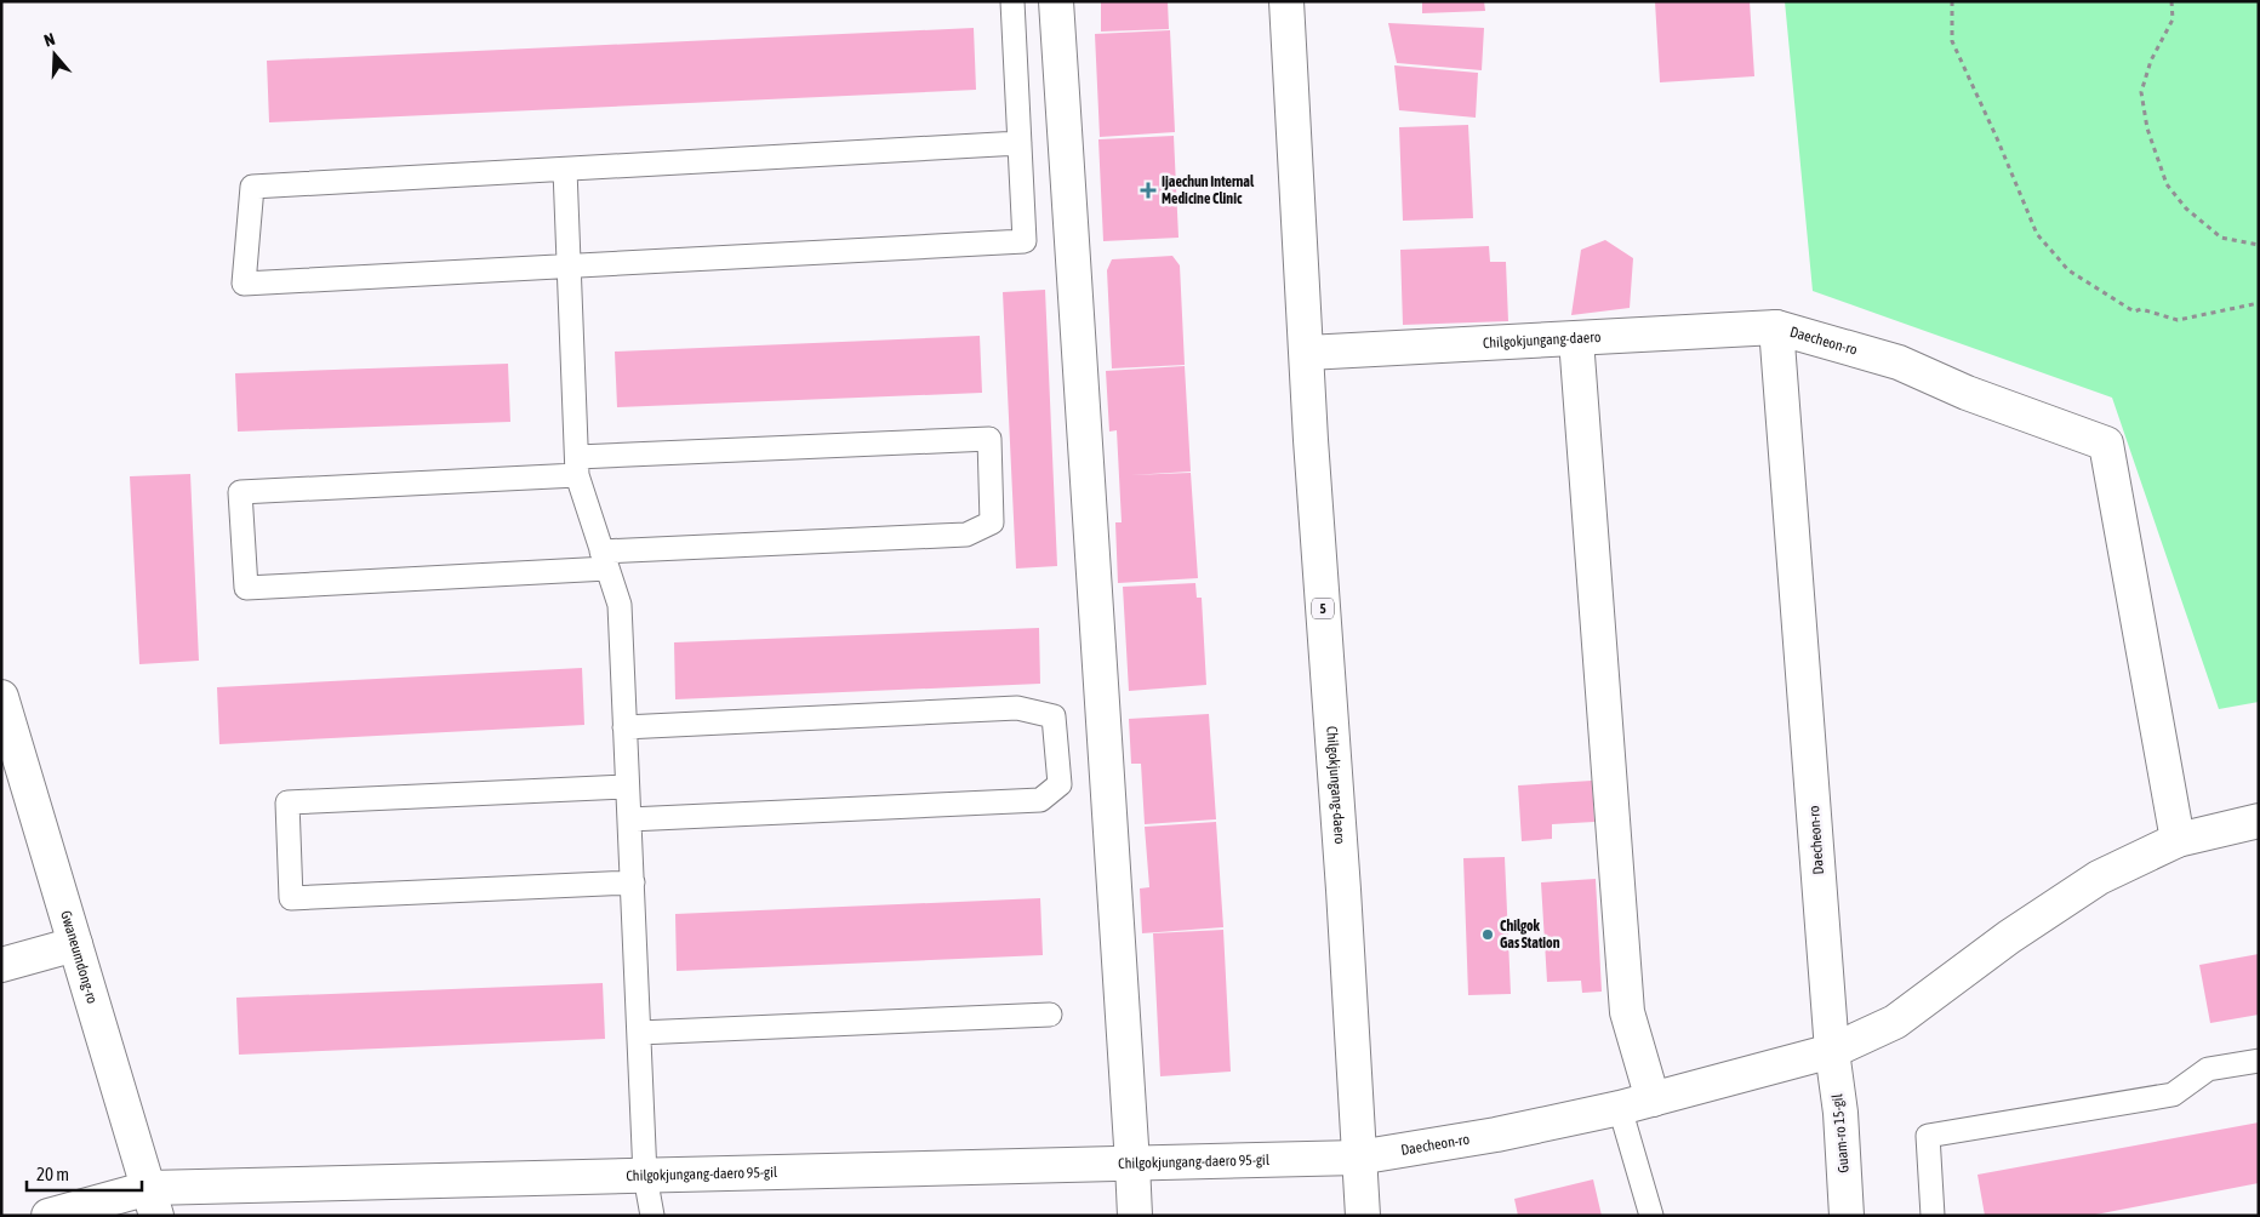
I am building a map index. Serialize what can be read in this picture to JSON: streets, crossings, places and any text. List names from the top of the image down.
{
  "streets": {
    "street": [
      "Chilgokjungang-daero",
      "Daecheon-ro",
      "5",
      "Gwaneumdong-ro",
      "Guam-ro 15-gil",
      "Chilgokjungang-daero 95-gil"
    ]
  },
  "crossings": [
    ["Chilgokjungang-daero", "Daecheon-ro"],
    ["Chilgokjungang-daero", "Chilgokjungang-daero 95-gil"],
    ["Daecheon-ro", "Guam-ro 15-gil"],
    ["Daecheon-ro", "Chilgokjungang-daero 95-gil"],
    ["Gwaneumdong-ro", "Chilgokjungang-daero 95-gil"]
  ],
  "places": {
    "health": ["Ijaechun Internal Medicine Clinic"],
    "other": ["Chilgok Gas Station"]
  },
  "scale_bar": "20 m",
  "north": "top"
}
